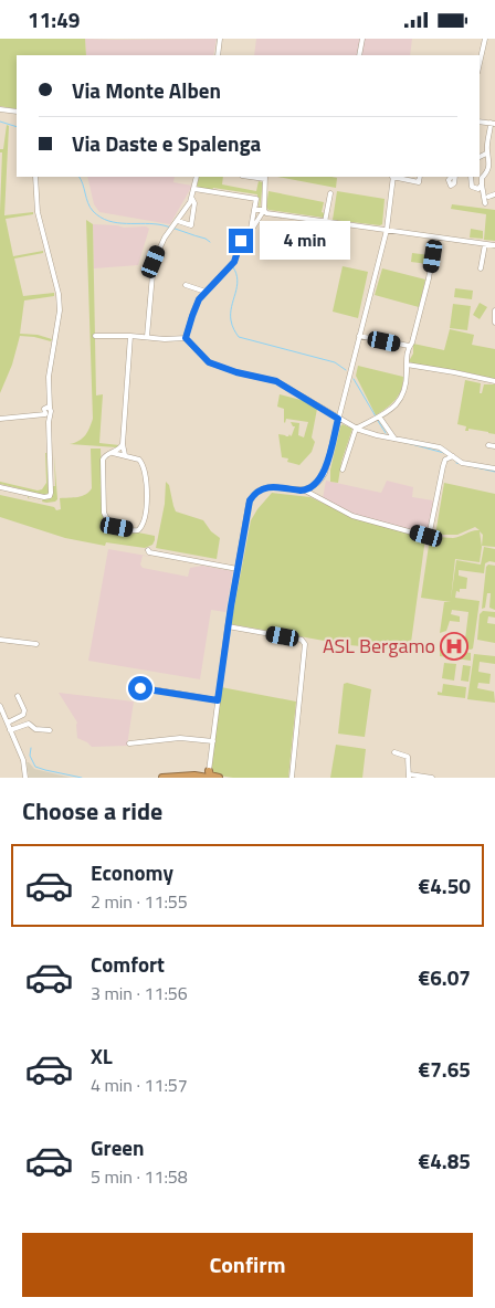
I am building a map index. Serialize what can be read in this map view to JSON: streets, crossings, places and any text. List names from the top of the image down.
{
  "places": {
    "hospital": ["ASL Bergamo"]
  },
  "page": {
    "status": "11:49",
    "banner": ["Via Monte Alben", "Via Daste e Spalenga"],
    "bubble": "4 min",
    "heading": "Choose a ride",
    "list": [
      {
        "name": "Economy",
        "note": "2 min · 11:55",
        "value": "€4.50"
      },
      {
        "name": "Comfort",
        "note": "3 min · 11:56",
        "value": "€6.07"
      },
      {
        "name": "XL",
        "note": "4 min · 11:57",
        "value": "€7.65"
      },
      {
        "name": "Green",
        "note": "5 min · 11:58",
        "value": "€4.85"
      }
    ],
    "buttons": "Confirm"
  }
}
